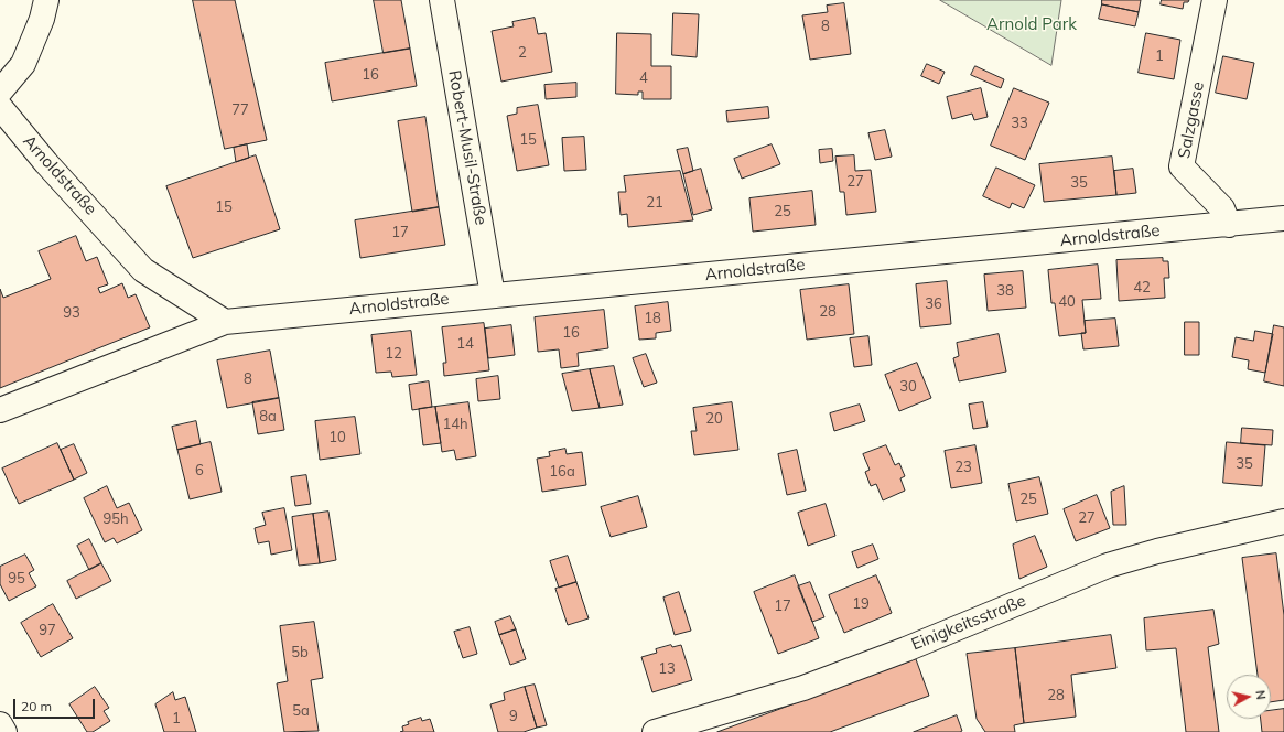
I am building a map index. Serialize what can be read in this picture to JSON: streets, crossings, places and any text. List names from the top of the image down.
{
  "streets": {
    "street": [
      "Salzgasse",
      "Robert-Musil-Straße",
      "Arnoldstraße",
      "Einigkeitsstraße"
    ]
  },
  "crossings": [
    ["Salzgasse", "Arnoldstraße"],
    ["Robert-Musil-Straße", "Arnoldstraße"]
  ],
  "parks": ["Arnold Park"],
  "house_numbers": [
    "8",
    "2",
    "1",
    "16",
    "4",
    "77",
    "33",
    "15",
    "27",
    "35",
    "21",
    "15",
    "25",
    "17",
    "42",
    "38",
    "40",
    "36",
    "28",
    "93",
    "18",
    "16",
    "14",
    "12",
    "8",
    "30",
    "8a",
    "20",
    "14h",
    "10",
    "35",
    "23",
    "6",
    "16a",
    "25",
    "27",
    "95h",
    "95",
    "19",
    "17",
    "97",
    "5b",
    "13",
    "28",
    "5a",
    "9",
    "1"
  ],
  "scale_bar": "20 m",
  "north": "right"
}
